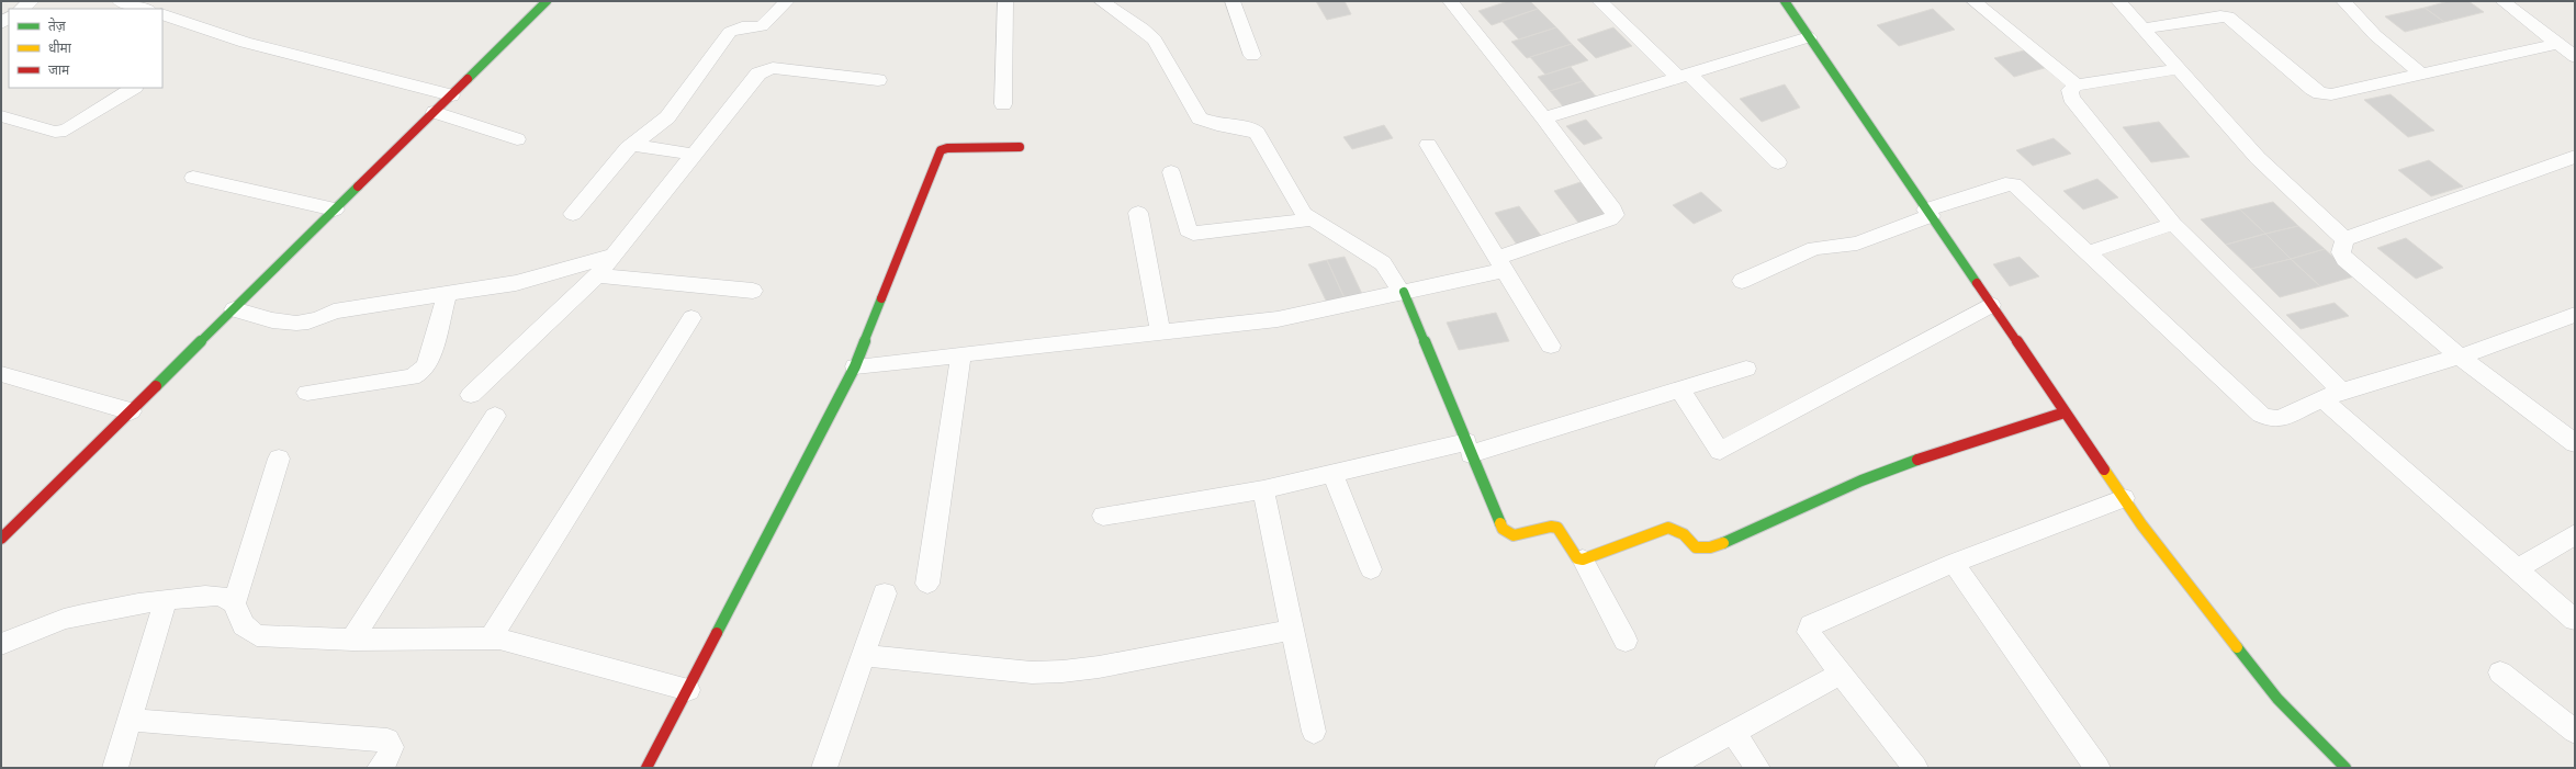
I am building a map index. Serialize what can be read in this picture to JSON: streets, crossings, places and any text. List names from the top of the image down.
{
  "legend": ["तेज़", "धीमा", "जाम"]
}
